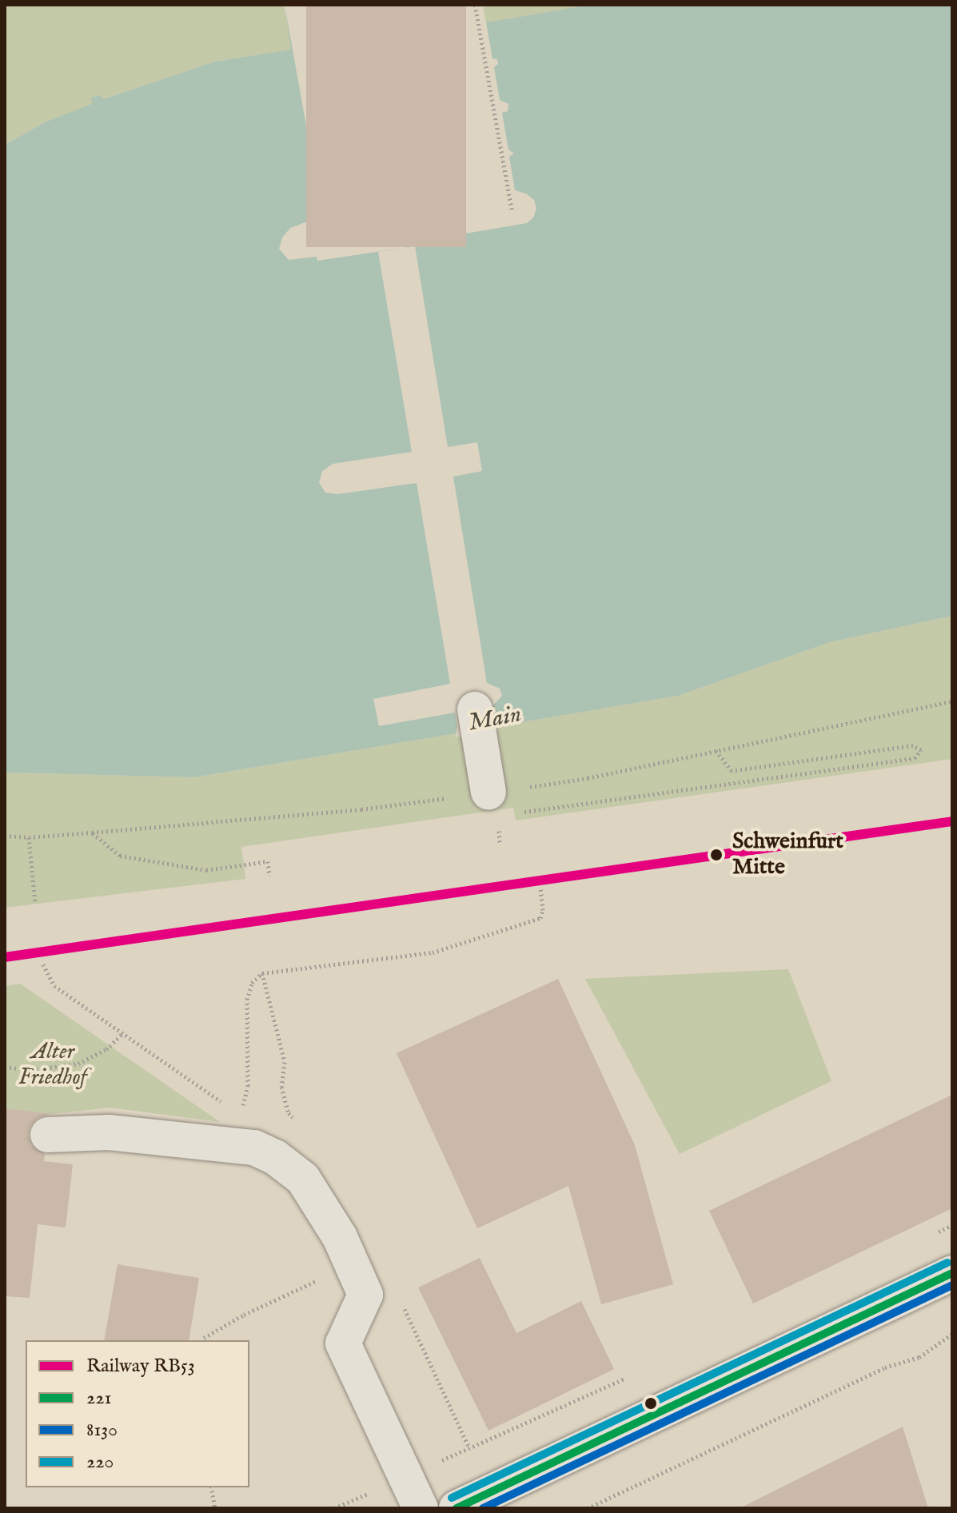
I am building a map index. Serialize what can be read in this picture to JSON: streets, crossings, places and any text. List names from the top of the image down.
{
  "water": ["Main"],
  "parks": ["Alter Friedhof"],
  "places": ["Schweinfurt Mitte"],
  "lines": [
    "rail line RB53",
    "transit line 220",
    "transit line 221",
    "transit line 8130"
  ],
  "legend": [
    "Railway RB53",
    "221",
    "8130",
    "220"
  ]
}
